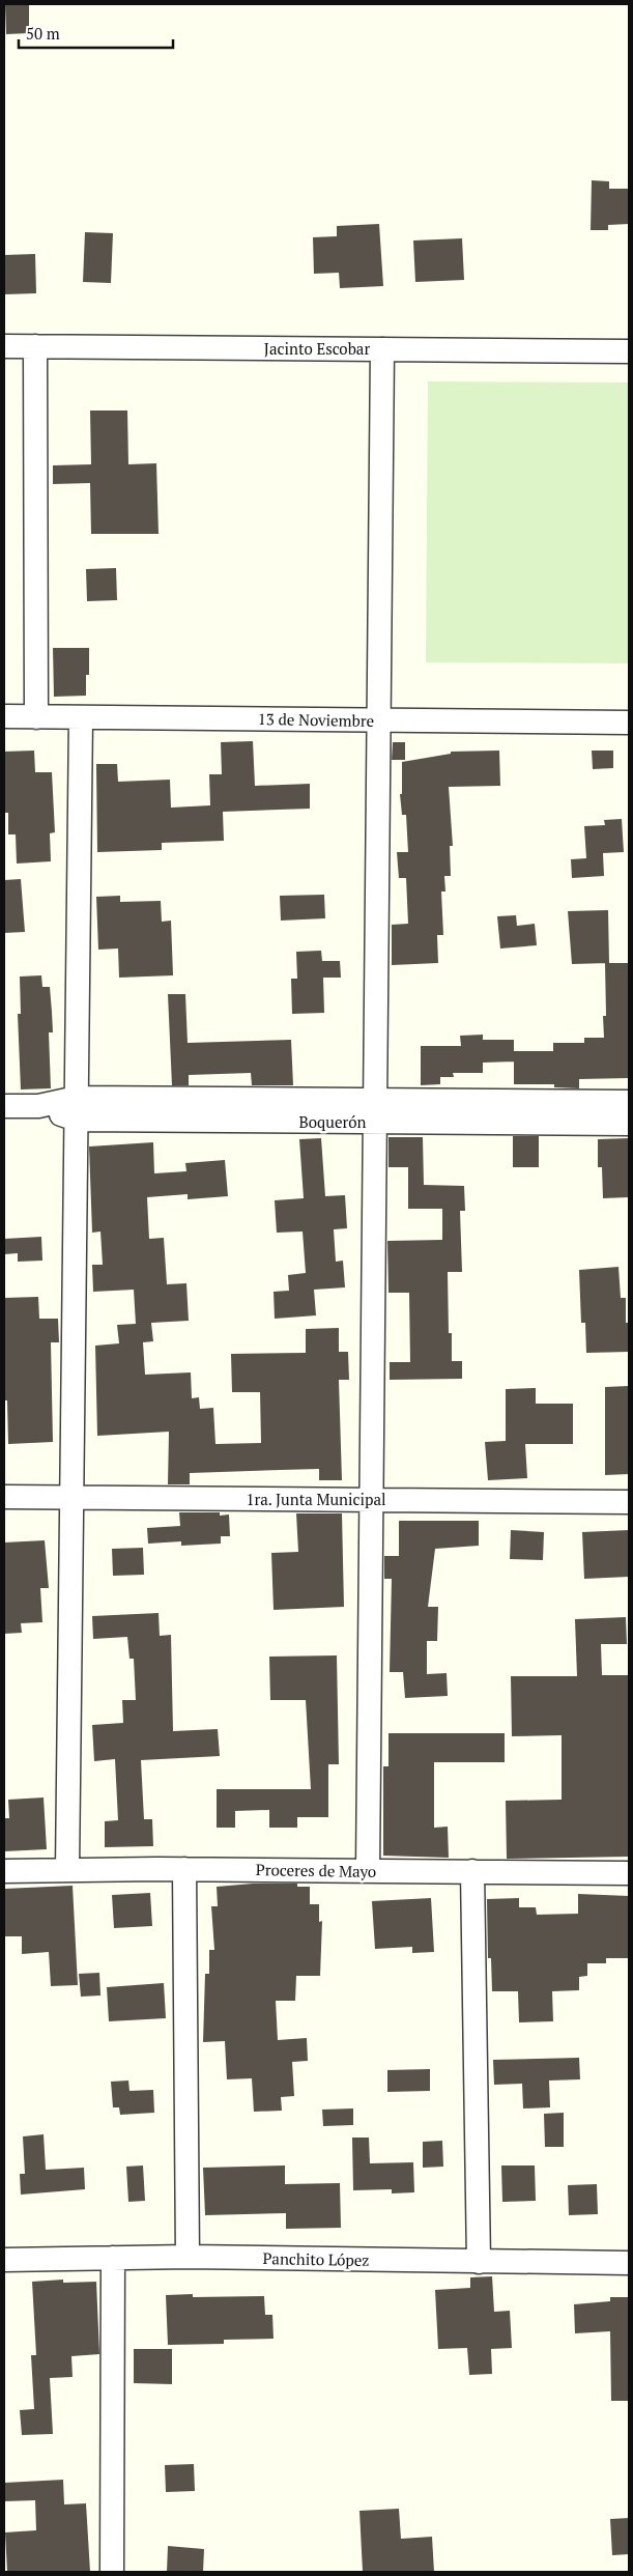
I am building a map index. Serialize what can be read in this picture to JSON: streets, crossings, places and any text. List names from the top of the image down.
{
  "streets": {
    "street": [
      "Jacinto Escobar",
      "13 de Noviembre",
      "Boquerón",
      "1ra. Junta Municipal",
      "Proceres de Mayo",
      "Panchito López"
    ]
  },
  "scale_bar": "50 m"
}
